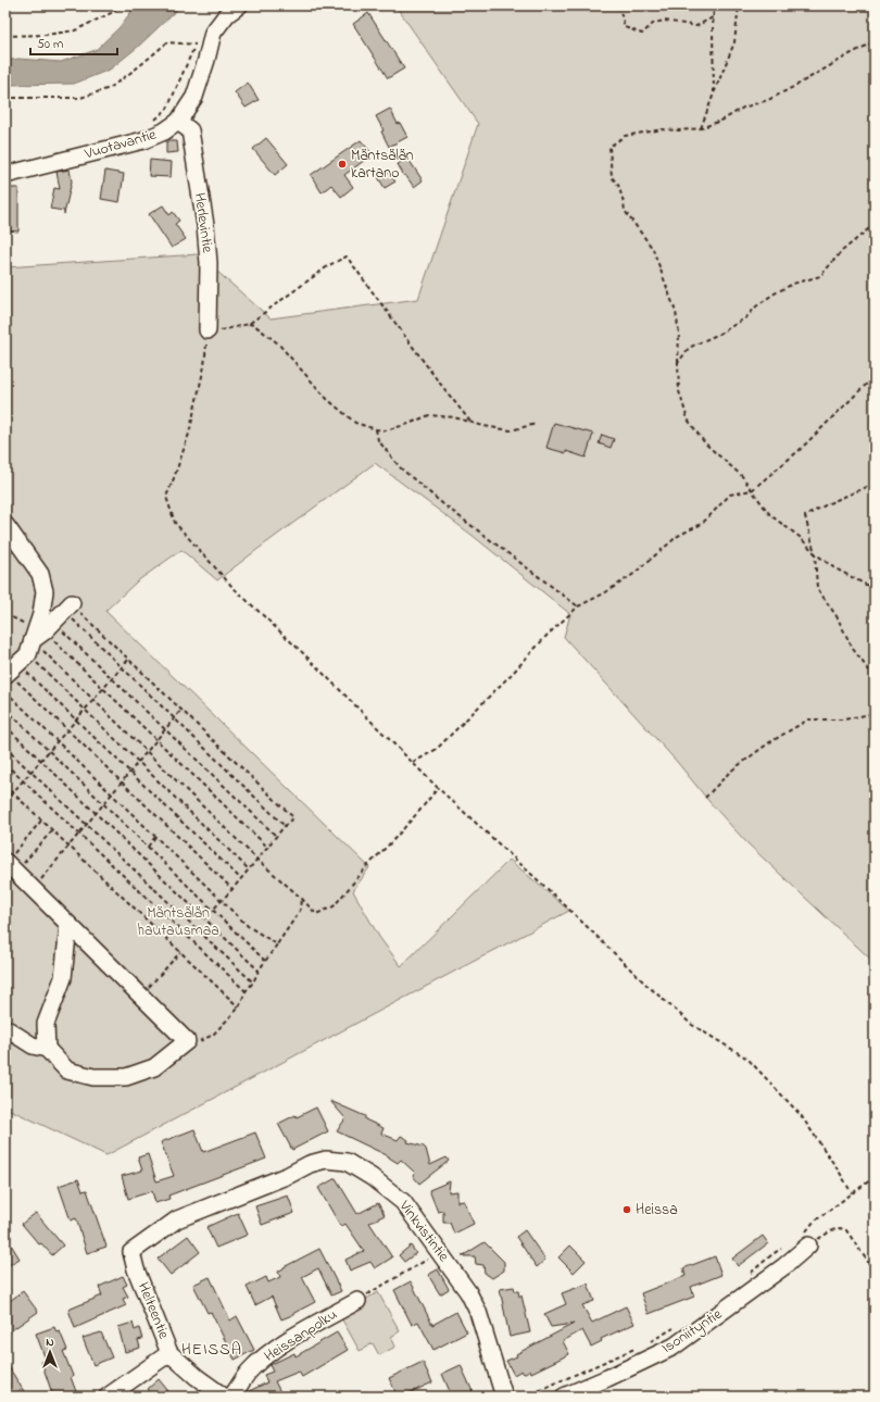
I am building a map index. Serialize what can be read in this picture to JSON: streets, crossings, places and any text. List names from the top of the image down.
{
  "streets": {
    "street": [
      "Vuotavantie",
      "Herlevintie",
      "Vinkvistintie",
      "Helteentie",
      "Isoniityntie",
      "Heissanpolku"
    ]
  },
  "crossings": [
    ["Vuotavantie", "Herlevintie"],
    ["Vinkvistintie", "Helteentie"]
  ],
  "districts": ["HEISSA"],
  "parks": ["Mäntsälän hautausmaa"],
  "places": ["Mäntsälän kartano", "Heissa"],
  "scale_bar": "50 m",
  "north": "top"
}
